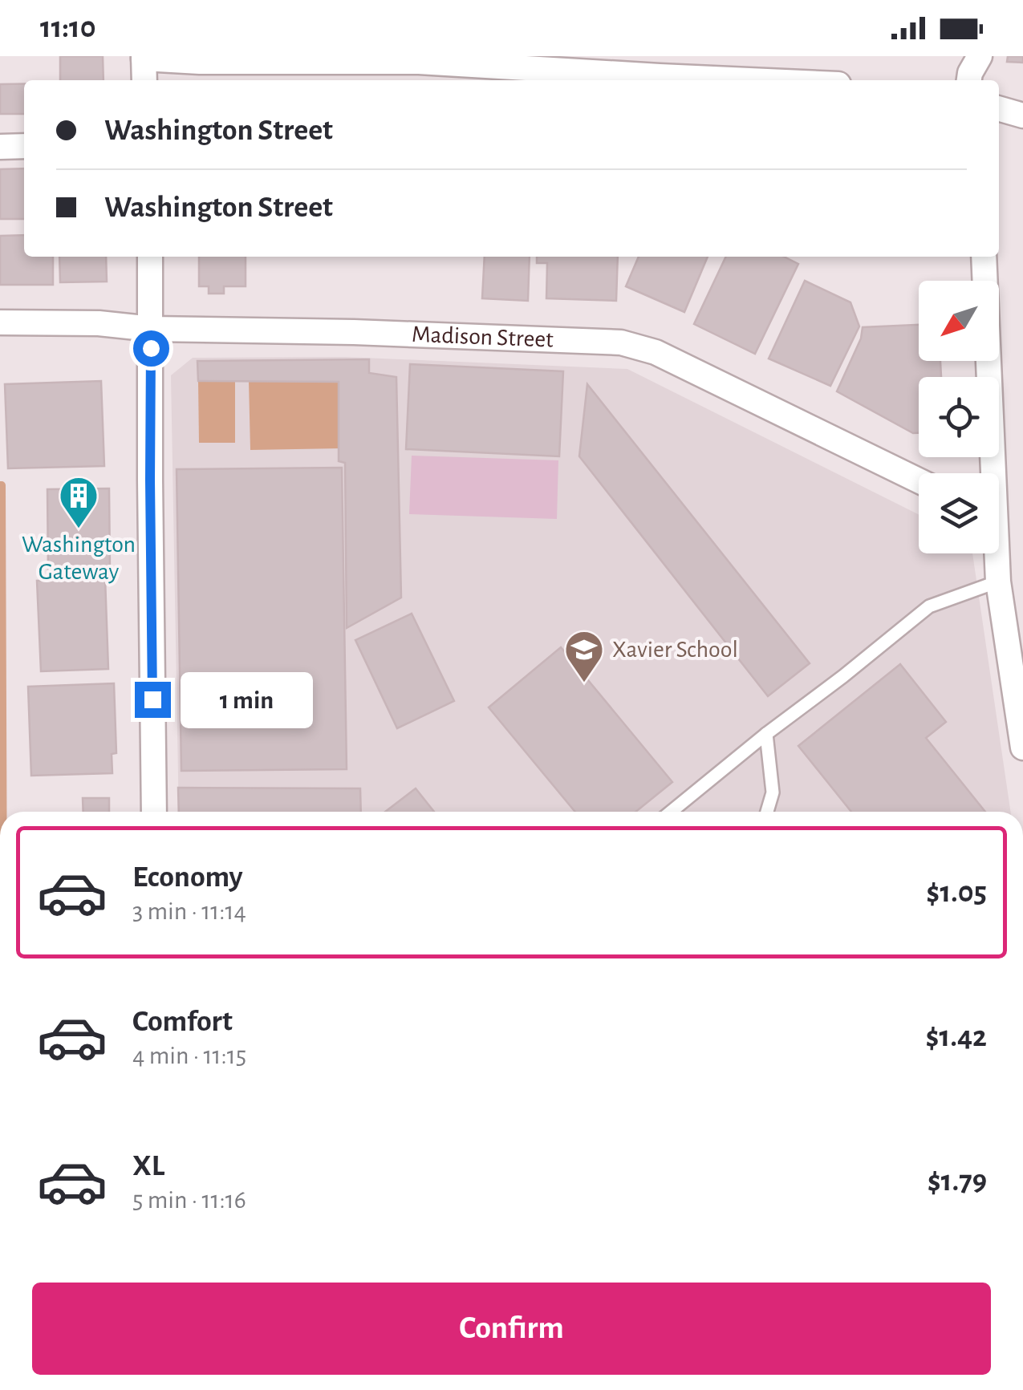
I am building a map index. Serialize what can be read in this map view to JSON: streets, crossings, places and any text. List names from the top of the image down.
{
  "streets": {
    "street": ["Madison Street"]
  },
  "places": {
    "building": ["Washington Gateway"],
    "school or university": ["Xavier School"]
  },
  "north": "bottom left",
  "page": {
    "status": "11:10",
    "banner": ["Washington Street", "Washington Street"],
    "bubble": "1 min",
    "list": [
      {
        "name": "Economy",
        "note": "3 min · 11:14",
        "value": "$1.05"
      },
      {
        "name": "Comfort",
        "note": "4 min · 11:15",
        "value": "$1.42"
      },
      {
        "name": "XL",
        "note": "5 min · 11:16",
        "value": "$1.79"
      }
    ],
    "buttons": "Confirm"
  }
}
